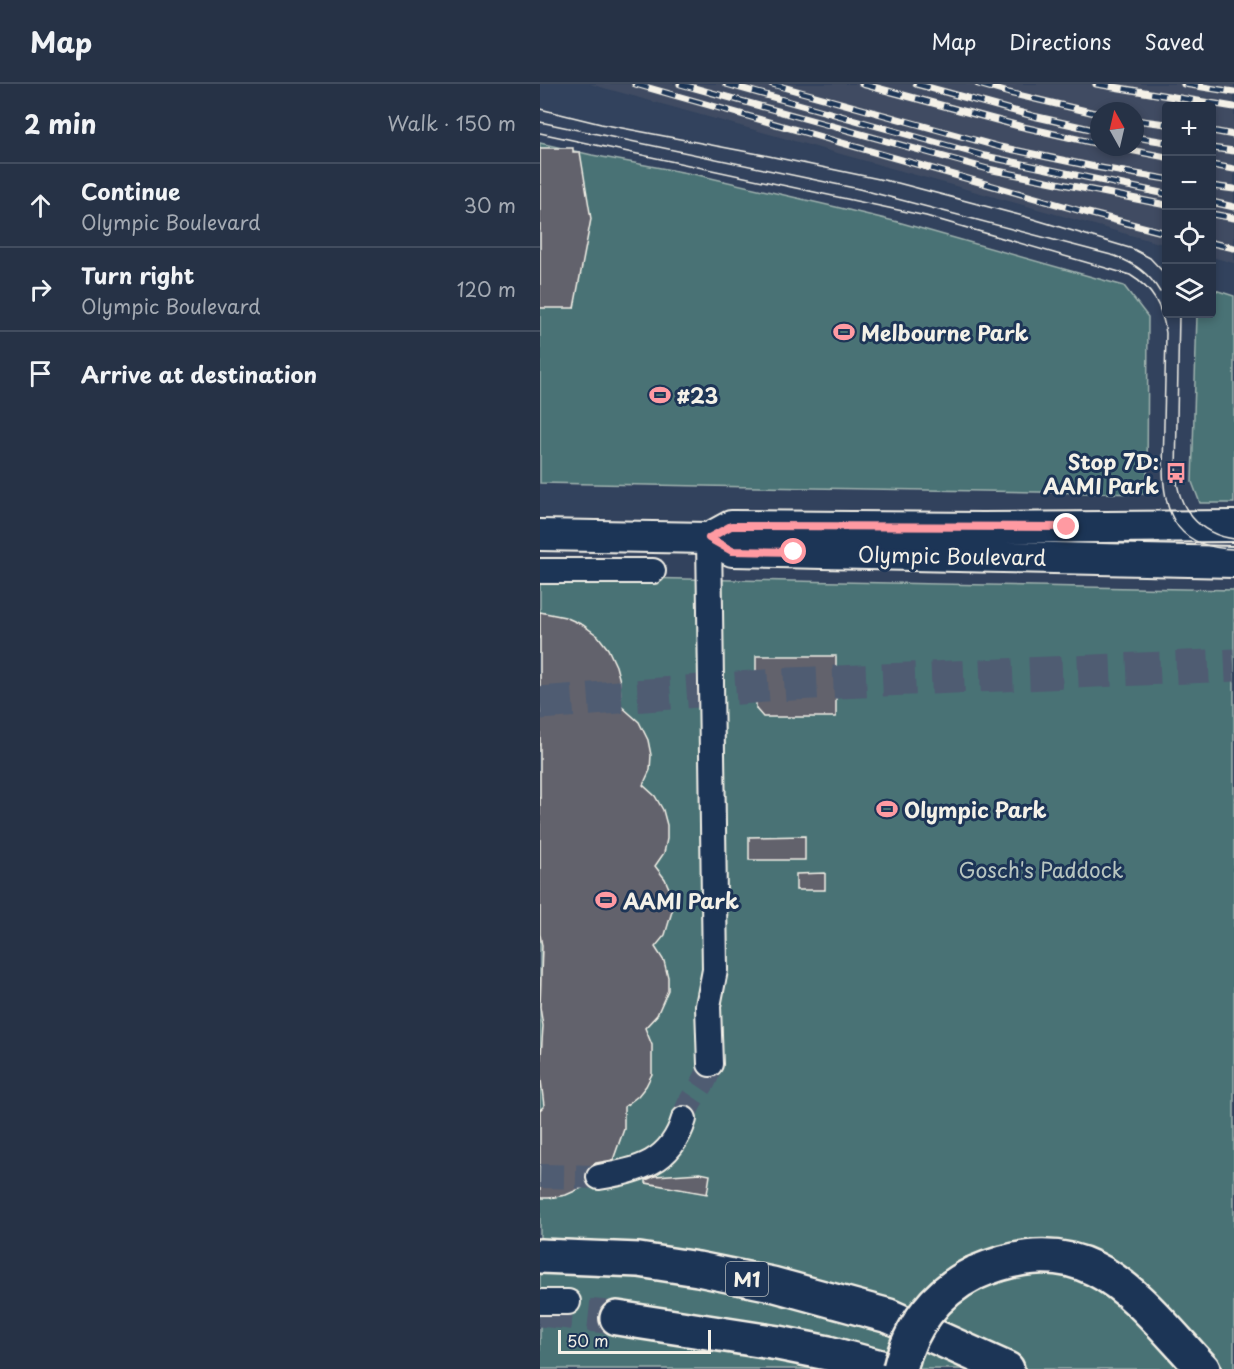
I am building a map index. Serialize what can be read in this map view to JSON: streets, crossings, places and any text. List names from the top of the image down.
{
  "streets": {
    "highway": ["M1"],
    "main road": ["Olympic Boulevard"]
  },
  "parks": ["Gosch's Paddock"],
  "places": {
    "sports": [
      "Melbourne Park",
      "#23",
      "Olympic Park",
      "AAMI Park"
    ],
    "bus stop": ["Stop 7D: AAMI Park"]
  },
  "scale_bar": "50 m",
  "north": "top",
  "page": {
    "header": "Map",
    "nav": ["Map", "Directions", "Saved"],
    "heading": ["2 min", "Walk · 150 m"],
    "map_buttons": ["+", "−"],
    "list": [
      ["Continue", "Olympic Boulevard", "30 m"],
      ["Turn right", "Olympic Boulevard", "120 m"],
      "Arrive at destination"
    ],
    "scale": "50 m"
  }
}
